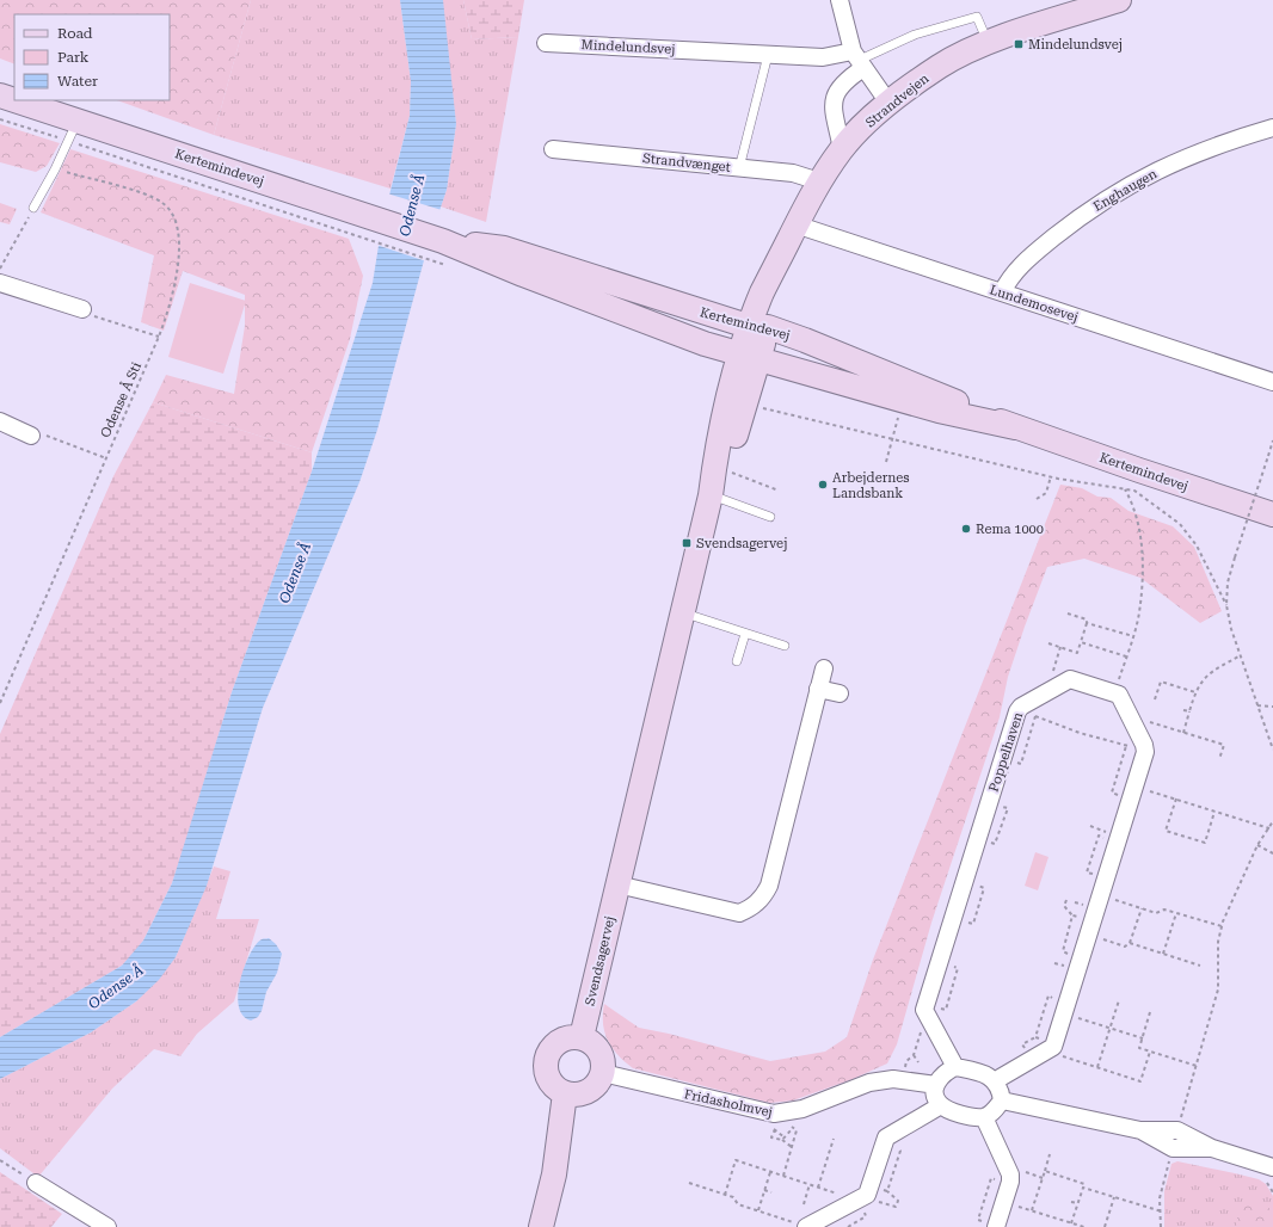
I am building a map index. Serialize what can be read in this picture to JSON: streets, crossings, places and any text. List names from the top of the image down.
{
  "streets": {
    "main road": ["Strandvejen", "Kertemindevej", "Svendsagervej"],
    "street": [
      "Mindelundsvej",
      "Strandvænget",
      "Enghaugen",
      "Lundemosevej",
      "Poppelhaven",
      "Fridasholmvej"
    ],
    "path": ["Odense Å Sti"]
  },
  "crossings": [
    ["Strandvejen", "Strandvænget"],
    ["Strandvejen", "Kertemindevej"],
    ["Strandvejen", "Lundemosevej"],
    ["Strandvejen", "Svendsagervej"],
    ["Kertemindevej", "Svendsagervej"],
    ["Enghaugen", "Lundemosevej"],
    ["Svendsagervej", "Fridasholmvej"]
  ],
  "water": ["Odense Å"],
  "places": {
    "transit": ["Mindelundsvej", "Svendsagervej"],
    "other": ["Arbejdernes Landsbank", "Rema 1000"]
  },
  "legend": ["Road", "Park", "Water"]
}
